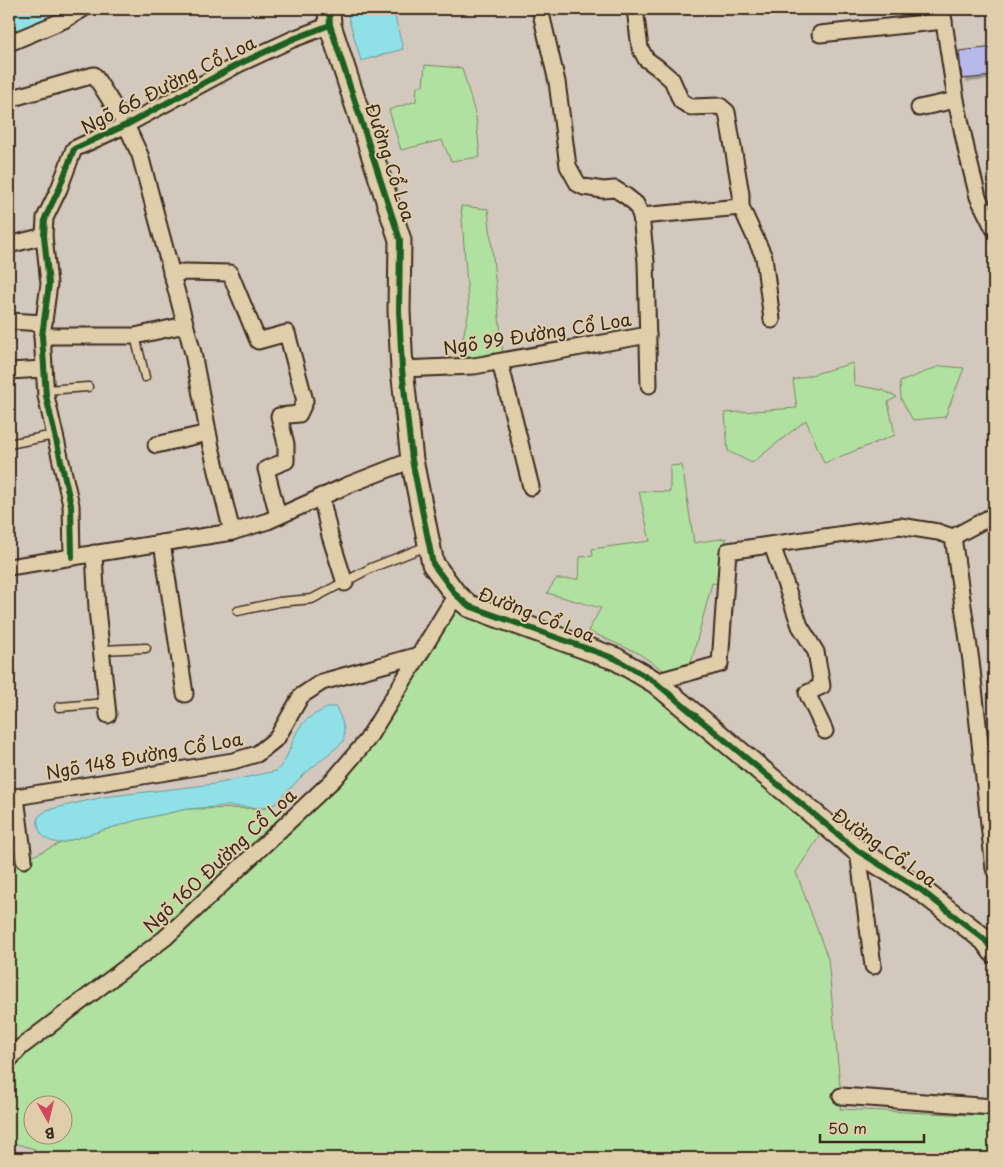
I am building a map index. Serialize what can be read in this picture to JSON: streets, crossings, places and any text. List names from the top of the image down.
{
  "streets": {
    "street": [
      "Ngõ 66 Đường Cổ Loa",
      "Đường Cổ Loa",
      "Ngõ 99 Đường Cổ Loa",
      "Ngõ 148 Đường Cổ Loa",
      "Ngõ 160 Đường Cổ Loa"
    ]
  },
  "crossings": [
    ["Ngõ 66 Đường Cổ Loa", "Đường Cổ Loa"],
    ["Đường Cổ Loa", "Ngõ 99 Đường Cổ Loa"],
    ["Ngõ 148 Đường Cổ Loa", "Ngõ 160 Đường Cổ Loa"]
  ],
  "scale_bar": "50 m",
  "north": "bottom"
}
